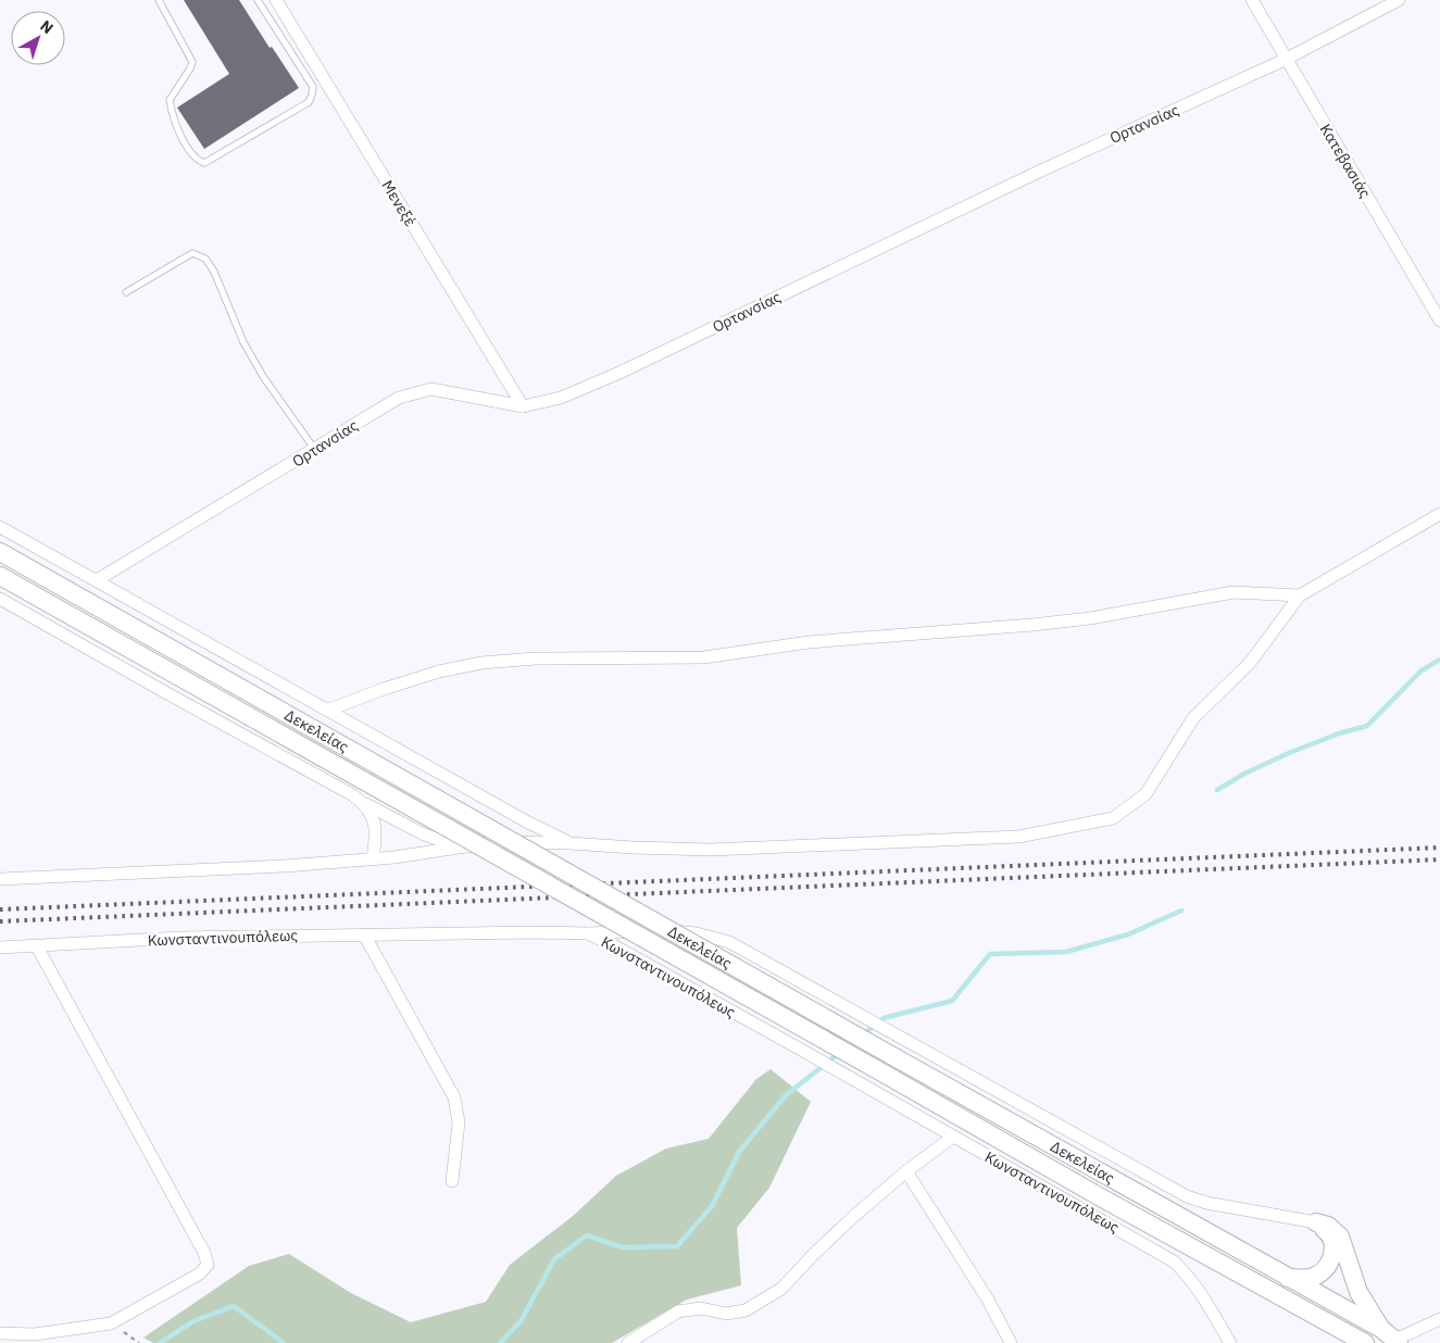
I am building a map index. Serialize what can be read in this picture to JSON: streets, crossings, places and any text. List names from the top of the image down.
{
  "streets": {
    "main road": ["Δεκελείας"],
    "street": [
      "Ορτανσίας",
      "Κατεβασιάς",
      "Μενεξέ",
      "Κωνσταντινουπόλεως"
    ]
  },
  "crossings": [
    ["Ορτανσίας", "Κατεβασιάς"],
    ["Ορτανσίας", "Μενεξέ"]
  ],
  "north": "top right"
}
